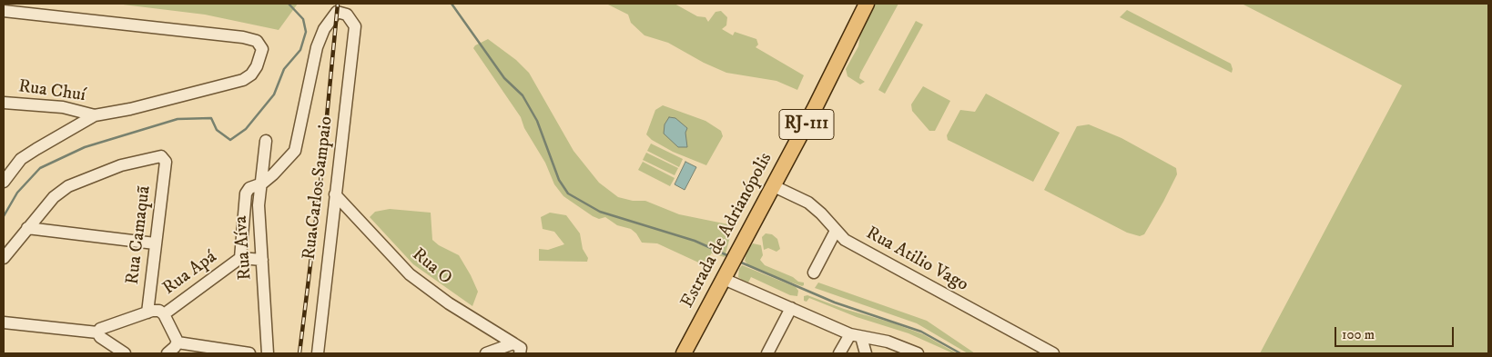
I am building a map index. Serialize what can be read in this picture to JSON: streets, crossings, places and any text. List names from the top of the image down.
{
  "streets": {
    "main road": ["RJ-111", "Estrada de Adrianópolis"],
    "street": [
      "Rua Chuí",
      "Rua Carlos Sampaio",
      "Rua Camaquã",
      "Rua Aíva",
      "Rua Atilio Vago",
      "Rua O",
      "Rua Apá"
    ]
  },
  "crossings": [
    ["Rua Carlos Sampaio", "Rua Aíva"],
    ["Rua Carlos Sampaio", "Rua O"],
    ["Rua Carlos Sampaio", "Rua Apá"],
    ["Estrada de Adrianópolis", "Rua Atilio Vago"],
    ["Rua Aíva", "Rua Apá"]
  ],
  "scale_bar": "100 m"
}
